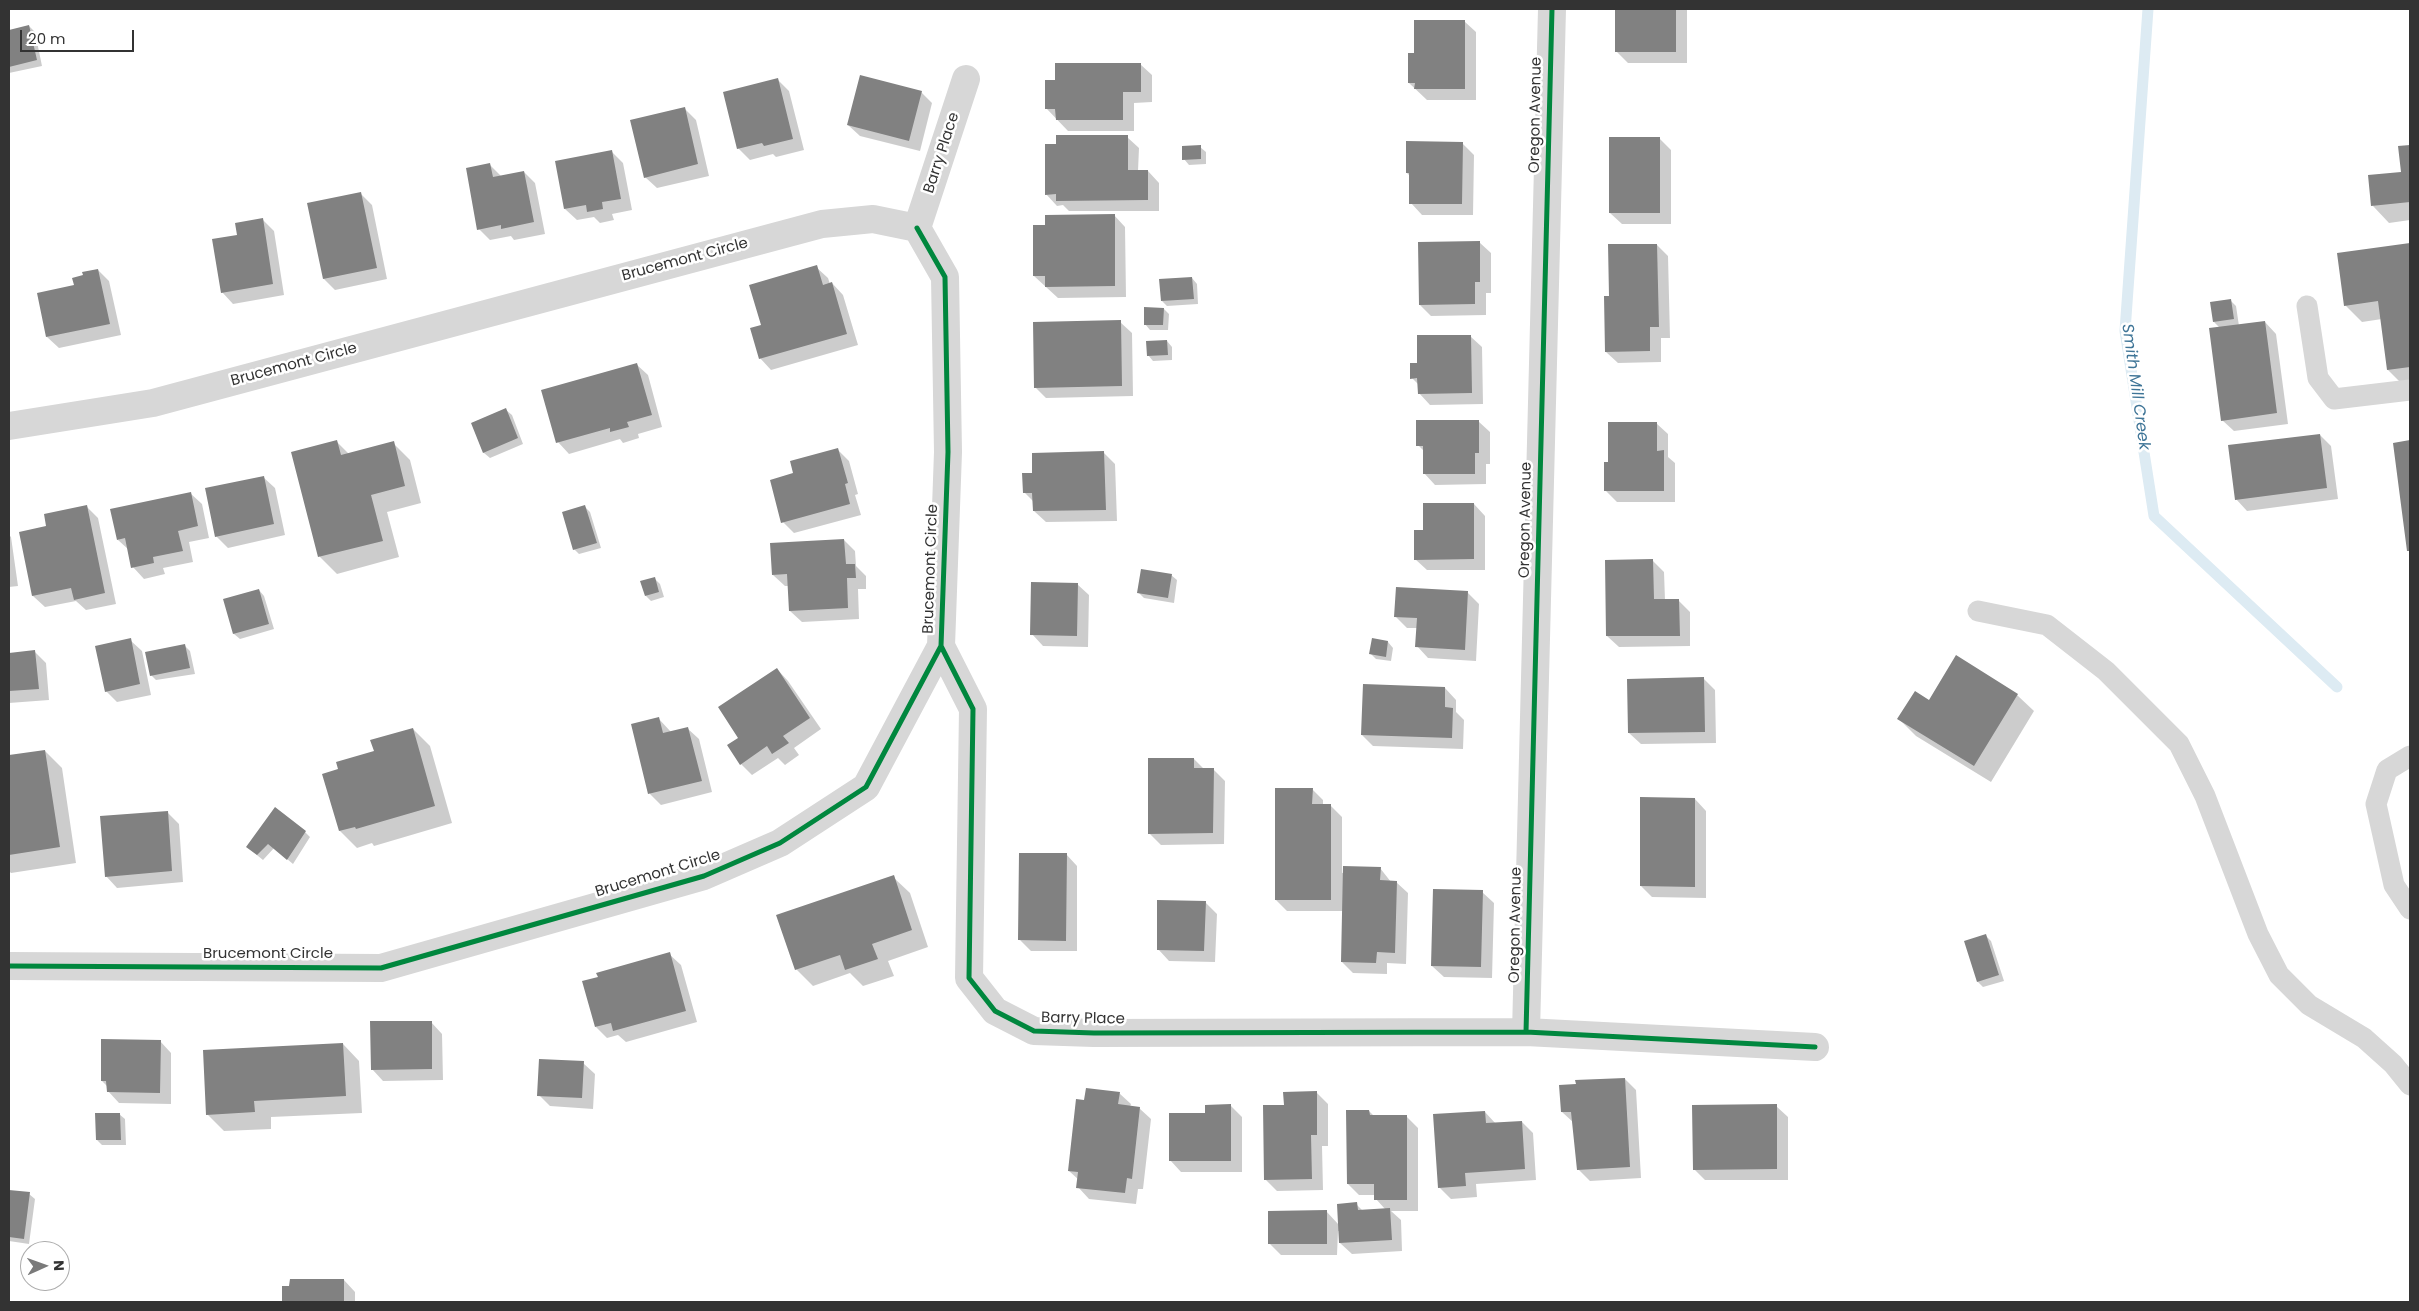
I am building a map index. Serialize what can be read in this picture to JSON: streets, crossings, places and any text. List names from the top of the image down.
{
  "streets": {
    "street": ["Oregon Avenue", "Barry Place", "Brucemont Circle"]
  },
  "crossings": [
    ["Oregon Avenue", "Barry Place"],
    ["Barry Place", "Brucemont Circle"]
  ],
  "water": ["Smith Mill Creek"],
  "scale_bar": "20 m",
  "north": "right"
}
